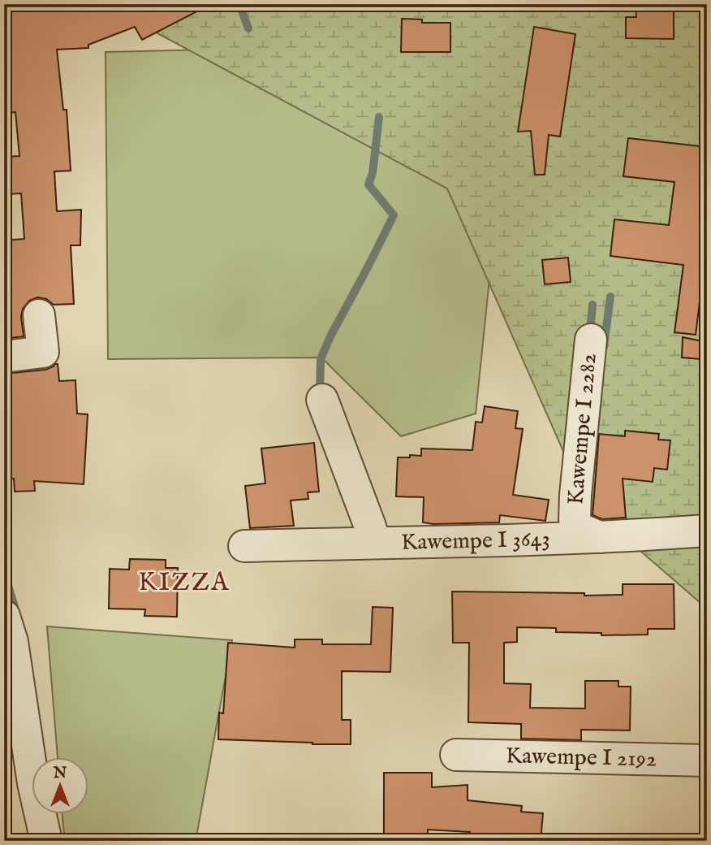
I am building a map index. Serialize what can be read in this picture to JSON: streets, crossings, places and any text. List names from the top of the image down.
{
  "streets": {
    "street": ["Kawempe I 2282", "Kawempe I 3643", "Kawempe I 2192"]
  },
  "crossings": [
    ["Kawempe I 2282", "Kawempe I 3643"]
  ],
  "districts": ["KIZZA"],
  "north": "top"
}
